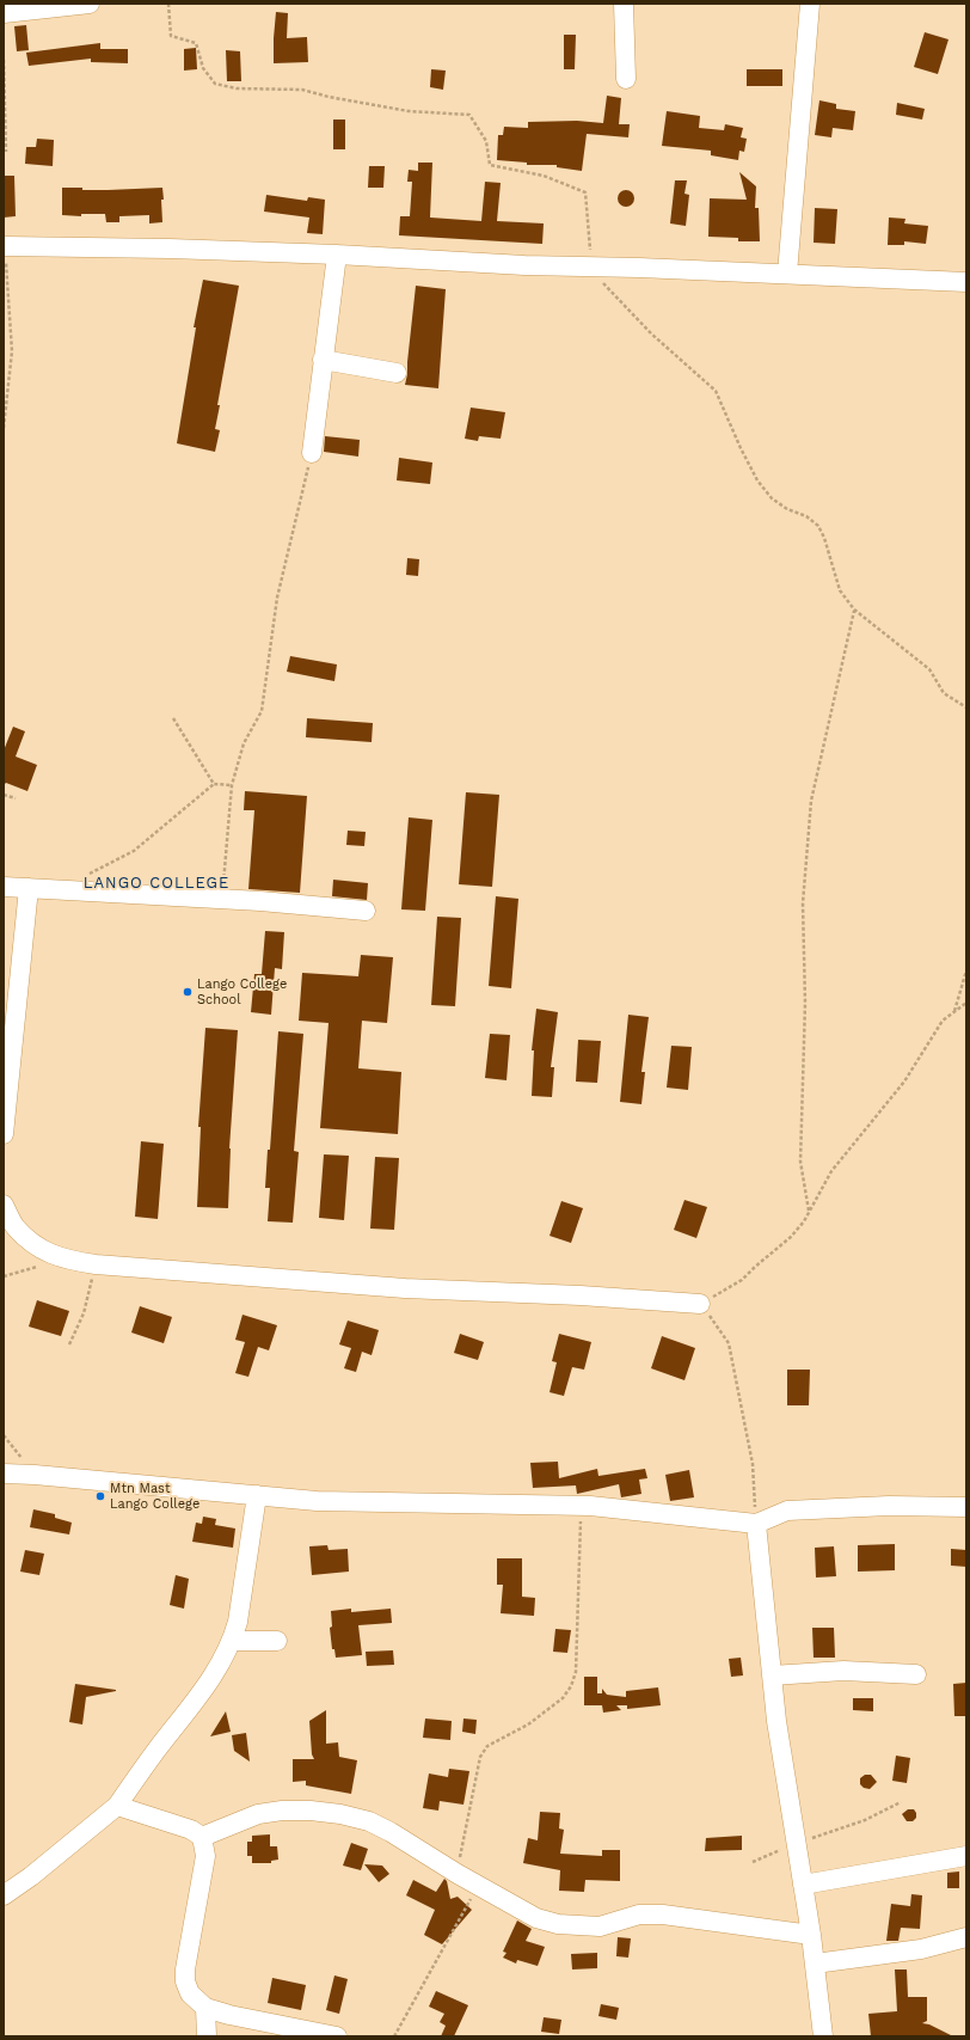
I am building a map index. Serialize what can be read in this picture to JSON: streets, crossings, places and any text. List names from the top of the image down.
{
  "districts": ["LANGO COLLEGE"],
  "places": ["Lango College School", "Mtn Mast Lango College"]
}
